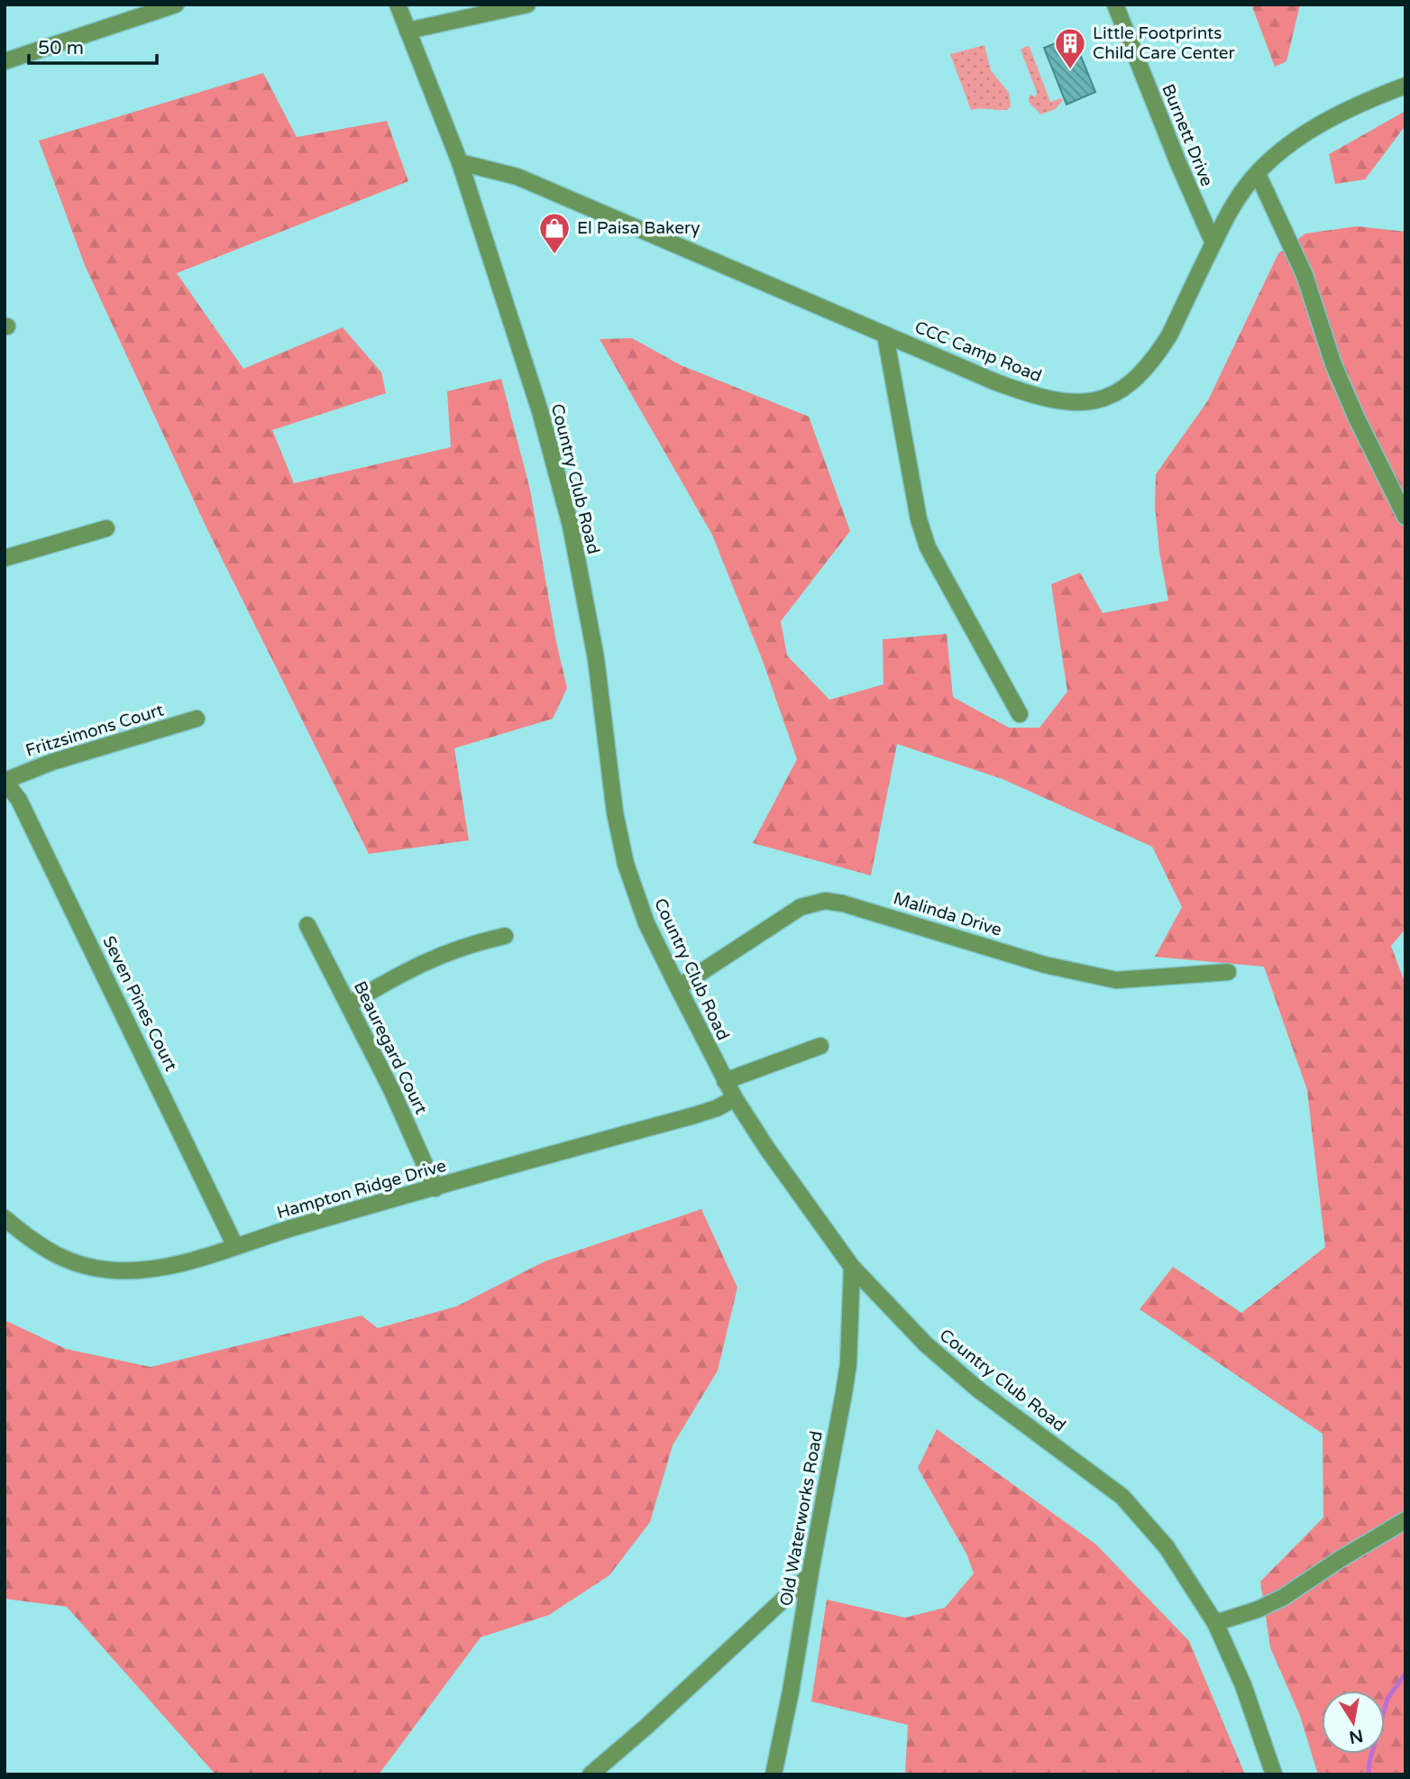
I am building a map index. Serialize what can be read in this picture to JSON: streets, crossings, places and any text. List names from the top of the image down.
{
  "streets": {
    "street": [
      "Burnett Drive",
      "CCC Camp Road",
      "Country Club Road",
      "Fritzsimons Court",
      "Malinda Drive",
      "Seven Pines Court",
      "Beauregard Court",
      "Hampton Ridge Drive",
      "Old Waterworks Road"
    ]
  },
  "crossings": [
    ["Burnett Drive", "CCC Camp Road"],
    ["CCC Camp Road", "Country Club Road"],
    ["Country Club Road", "Malinda Drive"],
    ["Country Club Road", "Hampton Ridge Drive"],
    ["Country Club Road", "Old Waterworks Road"],
    ["Fritzsimons Court", "Seven Pines Court"],
    ["Seven Pines Court", "Hampton Ridge Drive"],
    ["Beauregard Court", "Hampton Ridge Drive"]
  ],
  "places": {
    "building": ["Little Footprints Child Care Center"],
    "shop": ["El Paisa Bakery"]
  },
  "scale_bar": "50 m",
  "north": "bottom"
}
